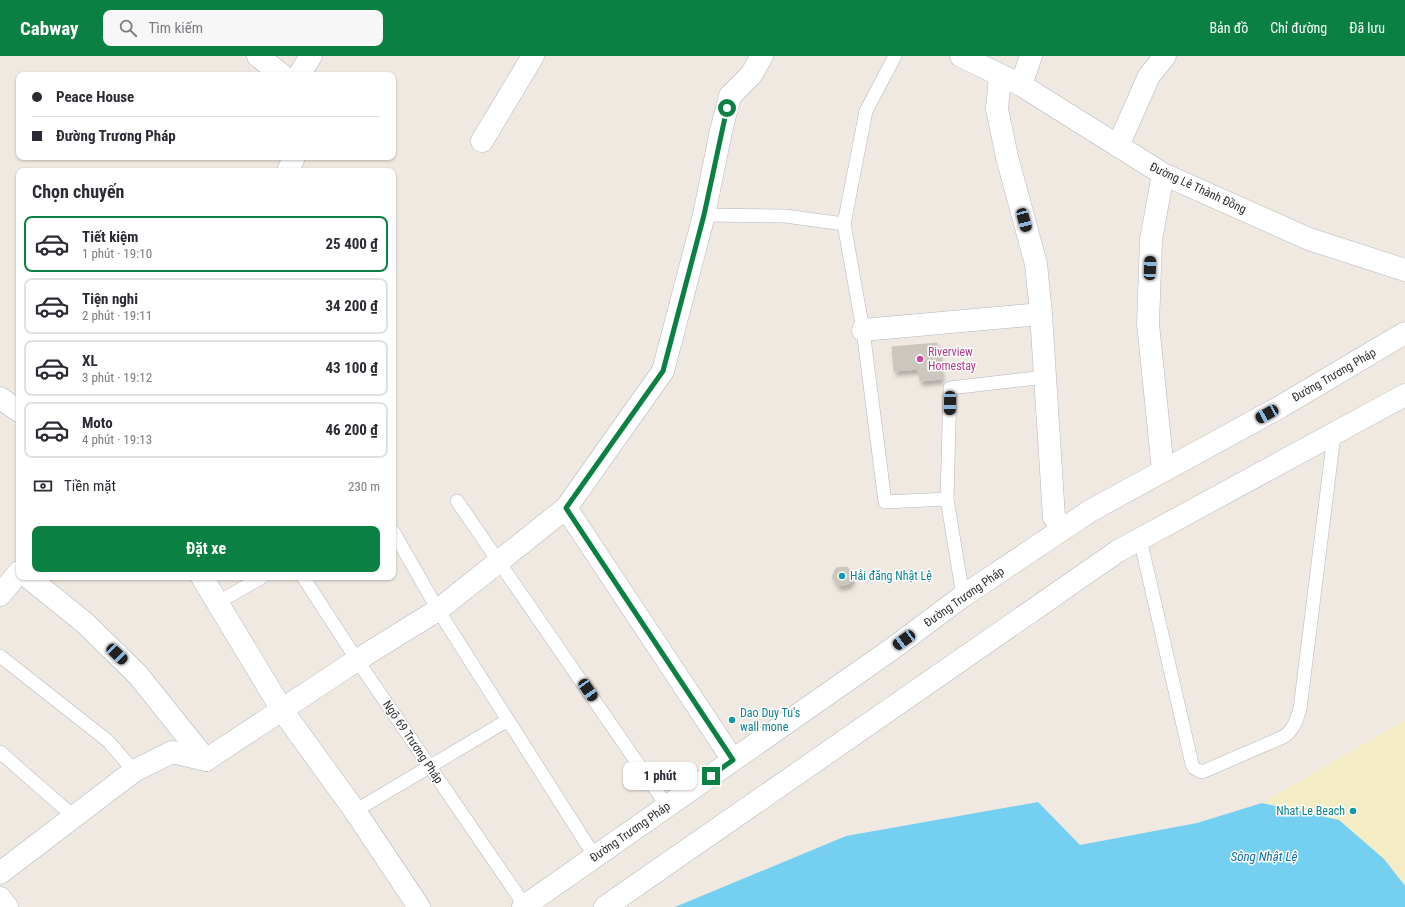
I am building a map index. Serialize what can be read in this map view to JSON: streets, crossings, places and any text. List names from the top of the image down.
{
  "streets": {
    "street": ["Đường Lê Thành Đồng", "Đường Trương Pháp"],
    "lane": ["Ngõ 69 Trương Pháp"]
  },
  "crossings": [
    ["Đường Trương Pháp", "Ngõ 69 Trương Pháp"]
  ],
  "water": ["Sông Nhật Lệ"],
  "places": [
    "Riverview Homestay",
    "Hải đăng Nhật Lệ",
    "Dao Duy Tu's wall mone",
    "Nhat Le Beach"
  ],
  "page": {
    "header": "Cabway",
    "search": "Tìm kiếm",
    "nav": ["Bản đồ", "Chỉ đường", "Đã lưu"],
    "banner": ["Peace House", "Đường Trương Pháp"],
    "heading": "Chọn chuyến",
    "list": [
      {
        "name": "Tiết kiệm",
        "note": "1 phút · 19:10",
        "value": "25 400 ₫"
      },
      {
        "name": "Tiện nghi",
        "note": "2 phút · 19:11",
        "value": "34 200 ₫"
      },
      {
        "name": "XL",
        "note": "3 phút · 19:12",
        "value": "43 100 ₫"
      },
      {
        "name": "Moto",
        "note": "4 phút · 19:13",
        "value": "46 200 ₫"
      }
    ],
    "pay": ["Tiền mặt", "230 m"],
    "buttons": "Đặt xe",
    "bubble": "1 phút"
  }
}
